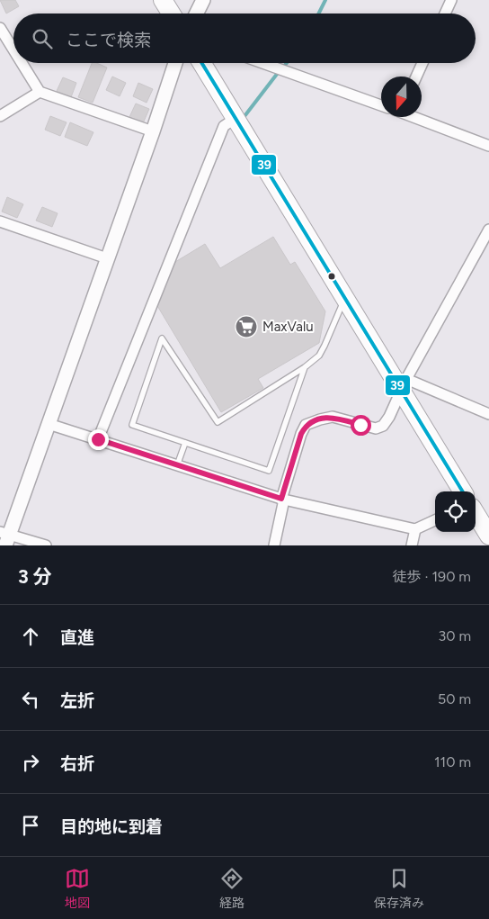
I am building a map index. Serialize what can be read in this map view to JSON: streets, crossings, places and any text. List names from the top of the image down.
{
  "places": {
    "supermarket": ["MaxValu"]
  },
  "lines": ["transit line 39"],
  "north": "bottom",
  "page": {
    "search": "ここで検索",
    "heading": ["3 分", "徒歩 · 190 m"],
    "list": [
      ["直進", "30 m"],
      ["左折", "50 m"],
      ["右折", "110 m"],
      "目的地に到着"
    ],
    "nav": ["地図", "経路", "保存済み"]
  }
}
